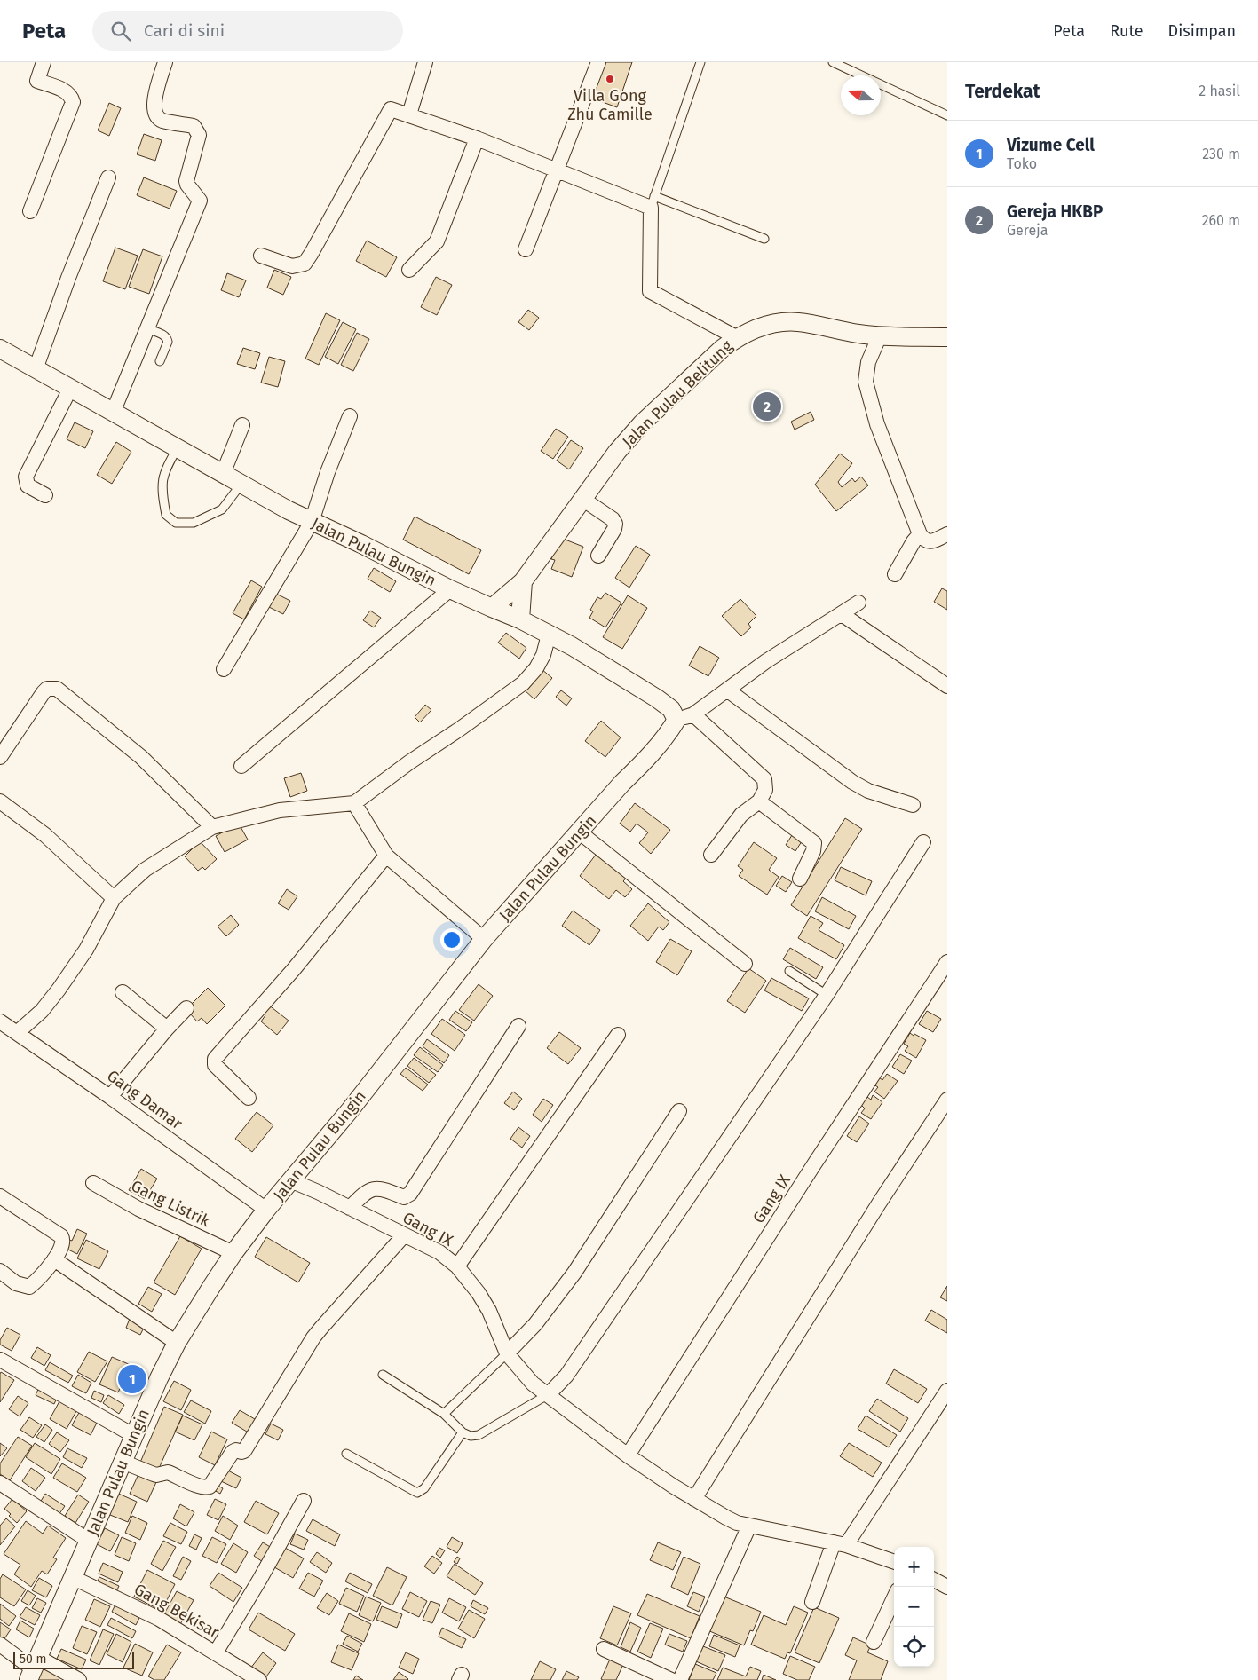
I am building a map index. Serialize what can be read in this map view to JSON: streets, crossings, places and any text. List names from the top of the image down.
{
  "streets": {
    "street": [
      "Jalan Pulau Belitung",
      "Jalan Pulau Bungin",
      "Gang Damar",
      "Gang IX",
      "Gang Listrik",
      "Gang Bekisar"
    ]
  },
  "crossings": [
    ["Jalan Pulau Belitung", "Jalan Pulau Bungin"],
    ["Jalan Pulau Bungin", "Gang Damar"],
    ["Jalan Pulau Bungin", "Gang IX"],
    ["Jalan Pulau Bungin", "Gang Listrik"],
    ["Jalan Pulau Bungin", "Gang Bekisar"]
  ],
  "places": ["Villa Gong Zhu Camille"],
  "scale_bar": "50 m",
  "north": "left",
  "page": {
    "header": "Peta",
    "search": "Cari di sini",
    "nav": ["Peta", "Rute", "Disimpan"],
    "heading": ["Terdekat", "2 hasil"],
    "list": [
      {
        "mark": "1",
        "name": "Vizume Cell",
        "note": "Toko",
        "value": "230 m"
      },
      {
        "mark": "2",
        "name": "Gereja HKBP",
        "note": "Gereja",
        "value": "260 m"
      }
    ],
    "pins": ["2", "1"],
    "map_buttons": ["+", "−"],
    "scale": "50 m"
  }
}
